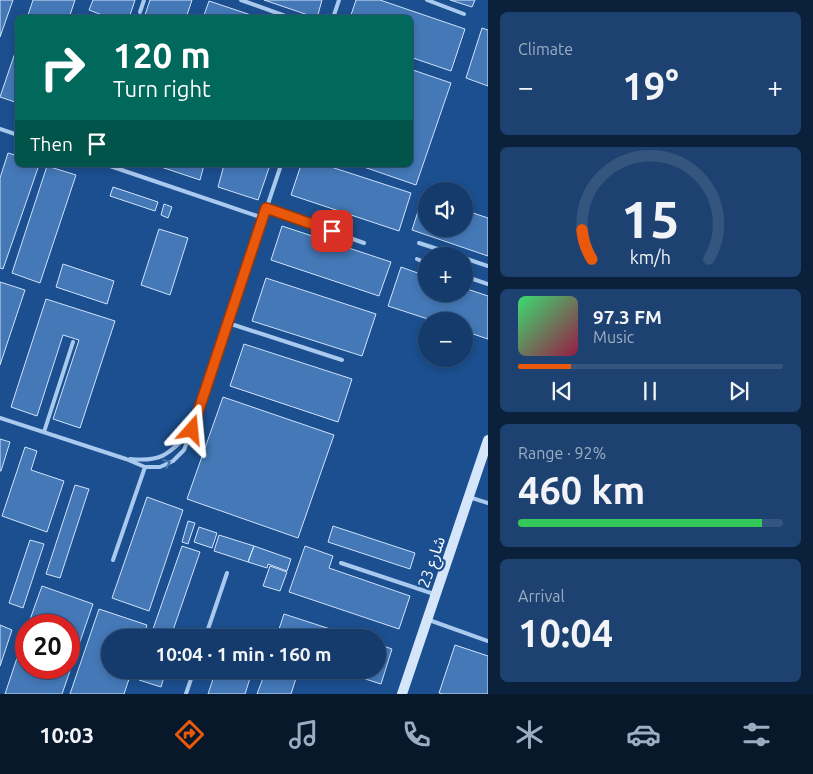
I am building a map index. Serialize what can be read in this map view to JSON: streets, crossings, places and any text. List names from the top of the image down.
{
  "streets": {
    "street": ["شارع 23"]
  },
  "page": {
    "tile": [
      "Climate",
      ["Range · 92%", "460 km"],
      ["Arrival", "10:04"]
    ],
    "turn": ["120 m", "Turn right"],
    "heat": ["−", "19°", "+"],
    "then": "Then",
    "map_buttons": ["+", "−"],
    "song": ["97.3 FM", "Music"],
    "limit": "20",
    "trip": "10:04 · 1 min · 160 m",
    "tabs": "10:03",
    "gauge": ["15", "km/h"]
  }
}
